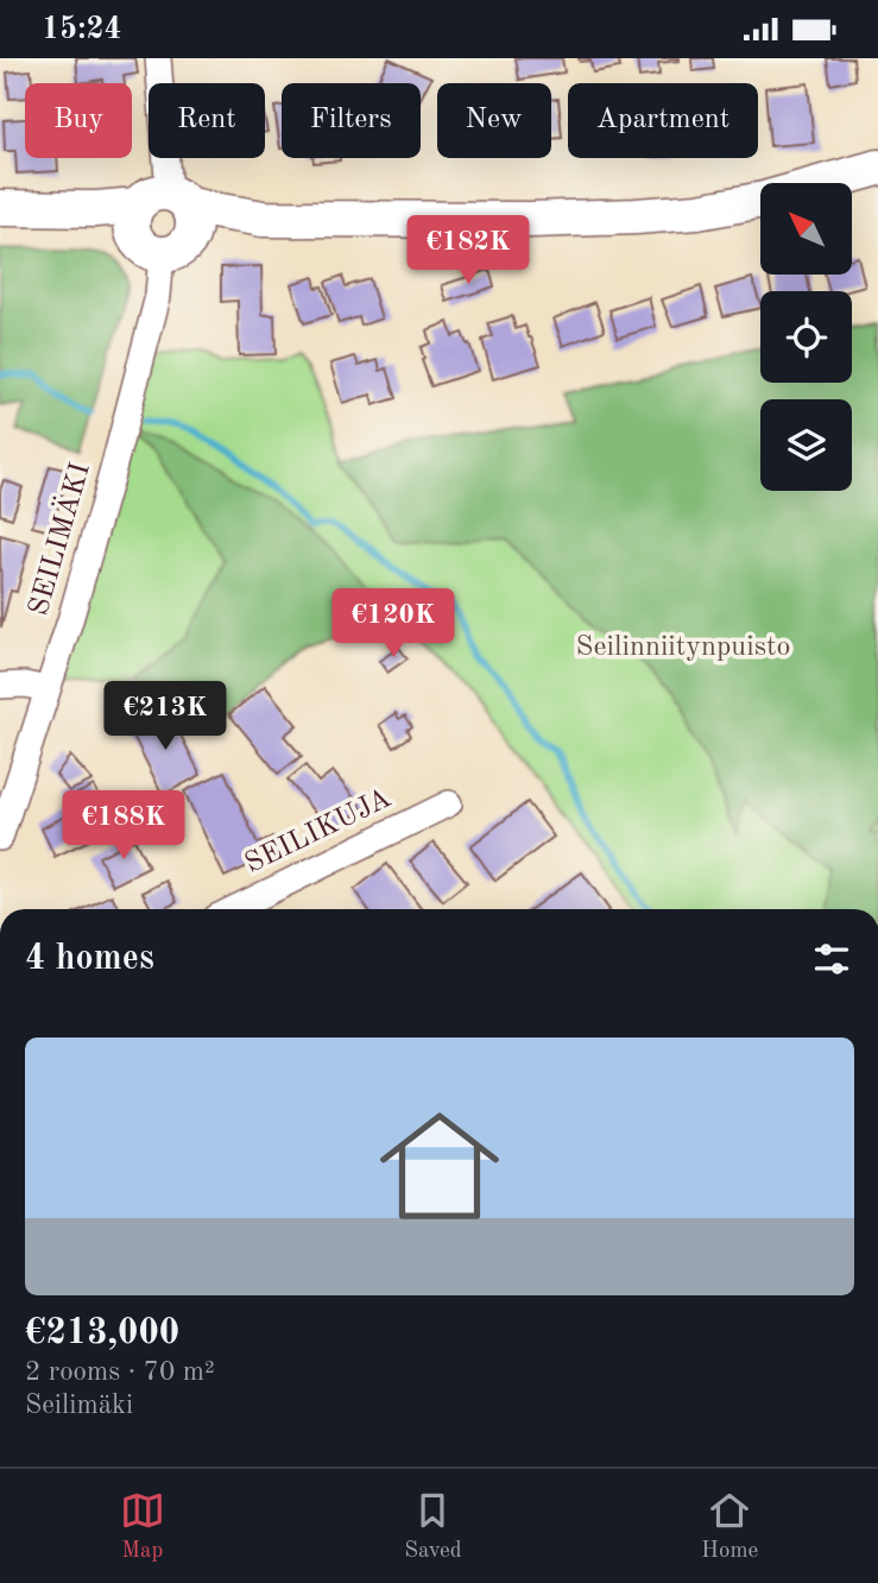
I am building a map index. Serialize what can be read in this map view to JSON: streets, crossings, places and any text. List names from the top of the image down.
{
  "streets": {
    "street": ["SEILIMÄKI", "SEILIKUJA"]
  },
  "parks": ["Seilinniitynpuisto"],
  "north": "top left",
  "page": {
    "status": "15:24",
    "chip": [
      "Buy",
      "Rent",
      "Filters",
      "New",
      "Apartment"
    ],
    "price": [
      "€182K",
      "€120K",
      "€213K",
      "€188K"
    ],
    "heading": "4 homes",
    "list": [
      {
        "name": "€213,000",
        "note": "2 rooms · 70 m² · Seilimäki"
      }
    ],
    "tabs": ["Map", "Saved", "Home"]
  }
}
